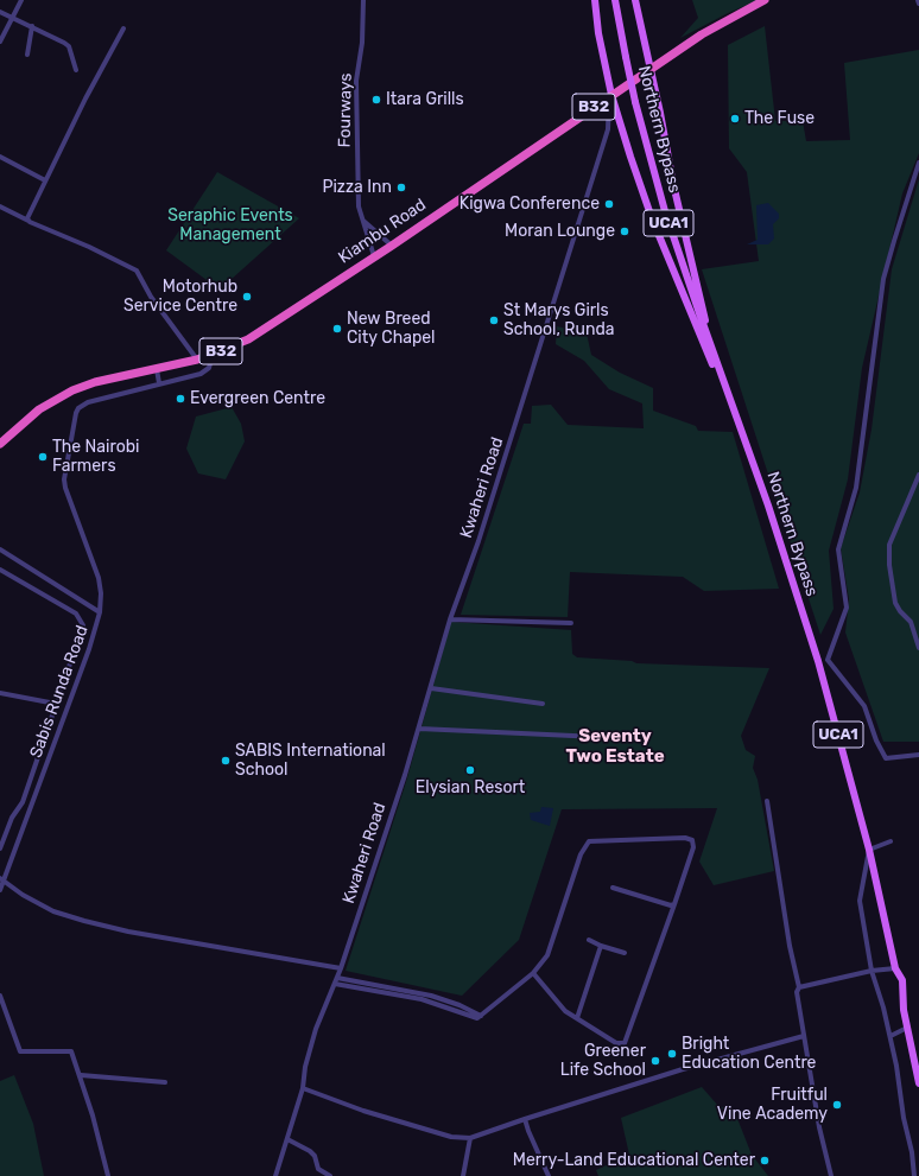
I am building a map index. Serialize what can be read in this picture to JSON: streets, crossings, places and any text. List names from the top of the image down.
{
  "streets": {
    "highway": ["B32", "Kiambu Road"],
    "main road": ["Northern Bypass", "UCA1"],
    "street": ["Fourways", "Kwaheri Road", "Sabis Runda Road"]
  },
  "crossings": [
    ["Fourways", "Kiambu Road"],
    ["Kiambu Road", "Kwaheri Road"]
  ],
  "districts": ["Seventy Two Estate"],
  "parks": ["Seraphic Events Management"],
  "places": [
    "Itara Grills",
    "The Fuse",
    "Pizza Inn",
    "Kigwa Conference",
    "Moran Lounge",
    "Motorhub Service Centre",
    "St Marys Girls School, Runda",
    "New Breed City Chapel",
    "Evergreen Centre",
    "The Nairobi Farmers",
    "SABIS International School",
    "Elysian Resort",
    "Bright Education Centre",
    "Greener Life School",
    "Fruitful Vine Academy",
    "Merry-Land Educational Center"
  ]
}
